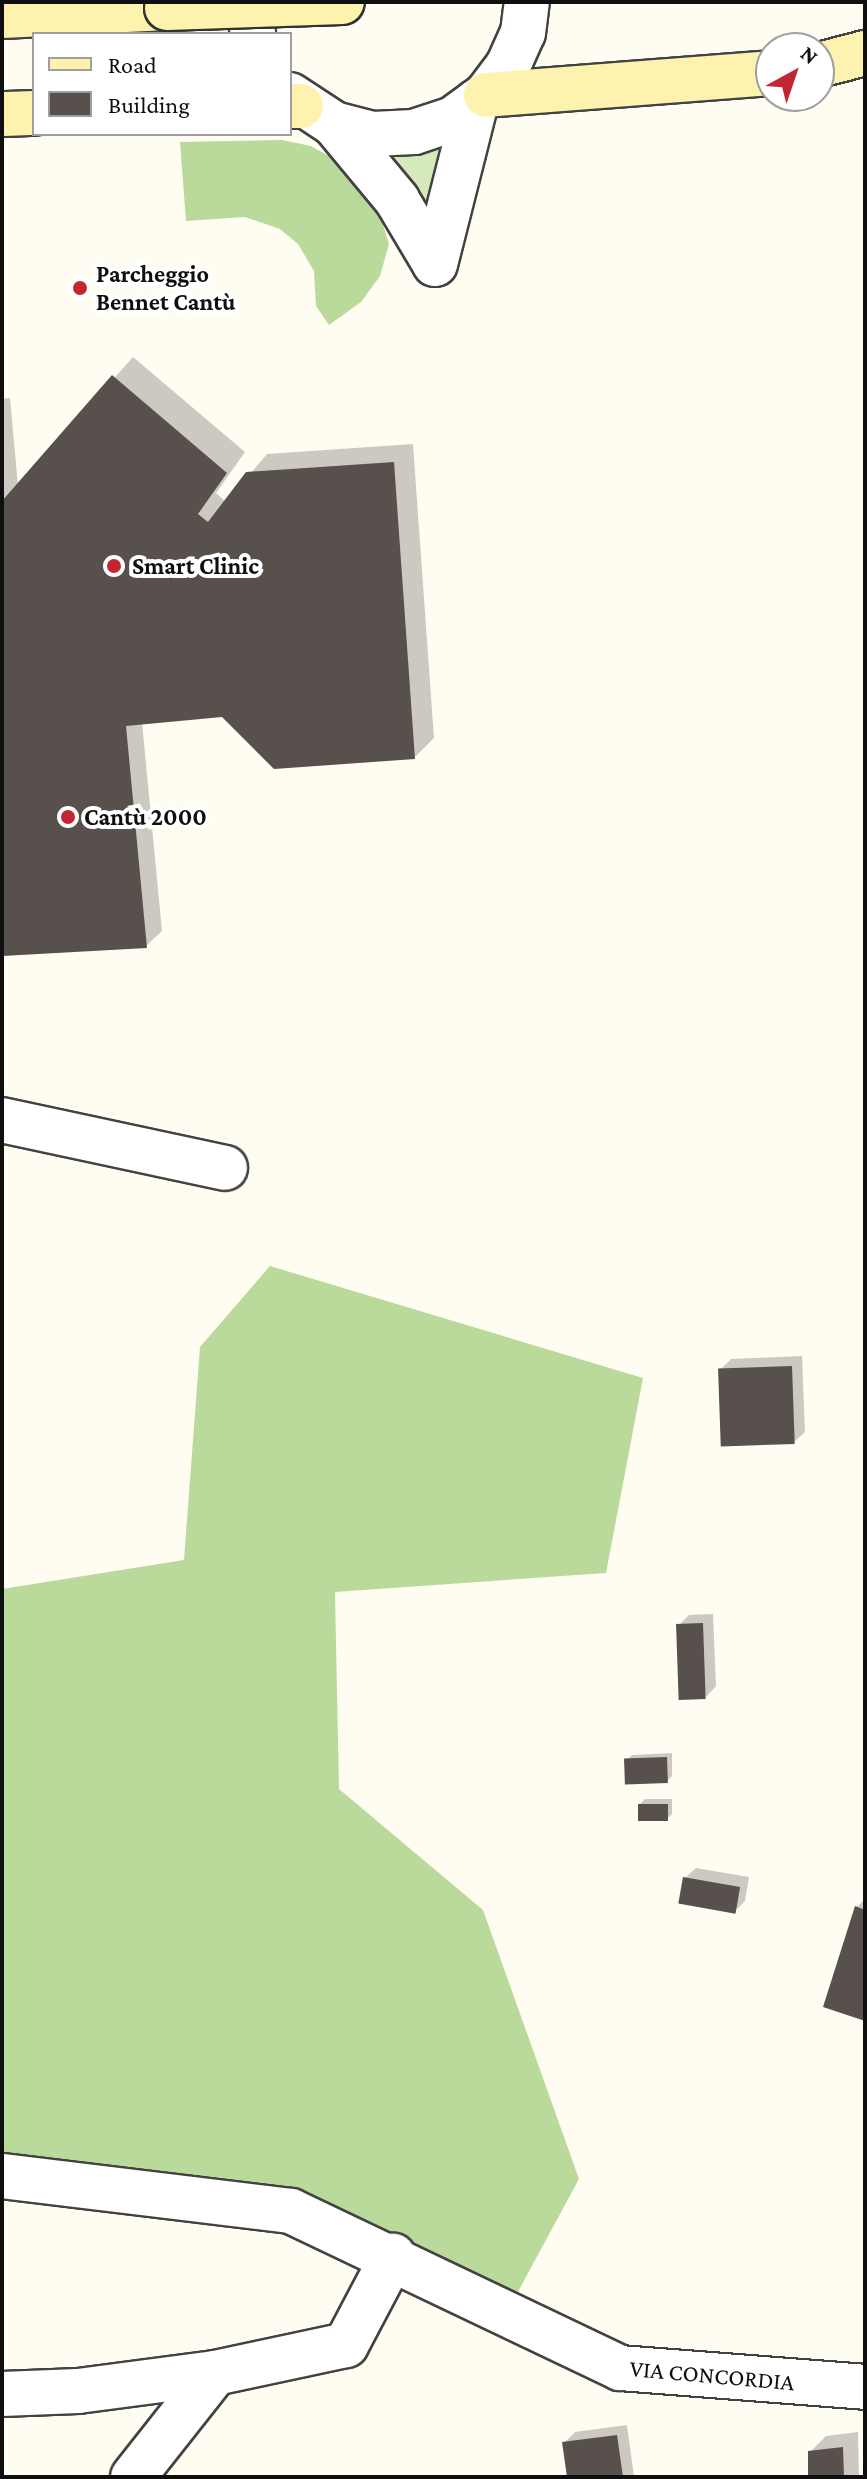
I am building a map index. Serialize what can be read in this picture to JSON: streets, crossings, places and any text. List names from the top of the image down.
{
  "streets": {
    "street": ["VIA CONCORDIA"]
  },
  "places": ["Parcheggio Bennet Cantù", "Smart Clinic", "Cantù 2000"],
  "legend": ["Road", "Building"],
  "north": "top right"
}
